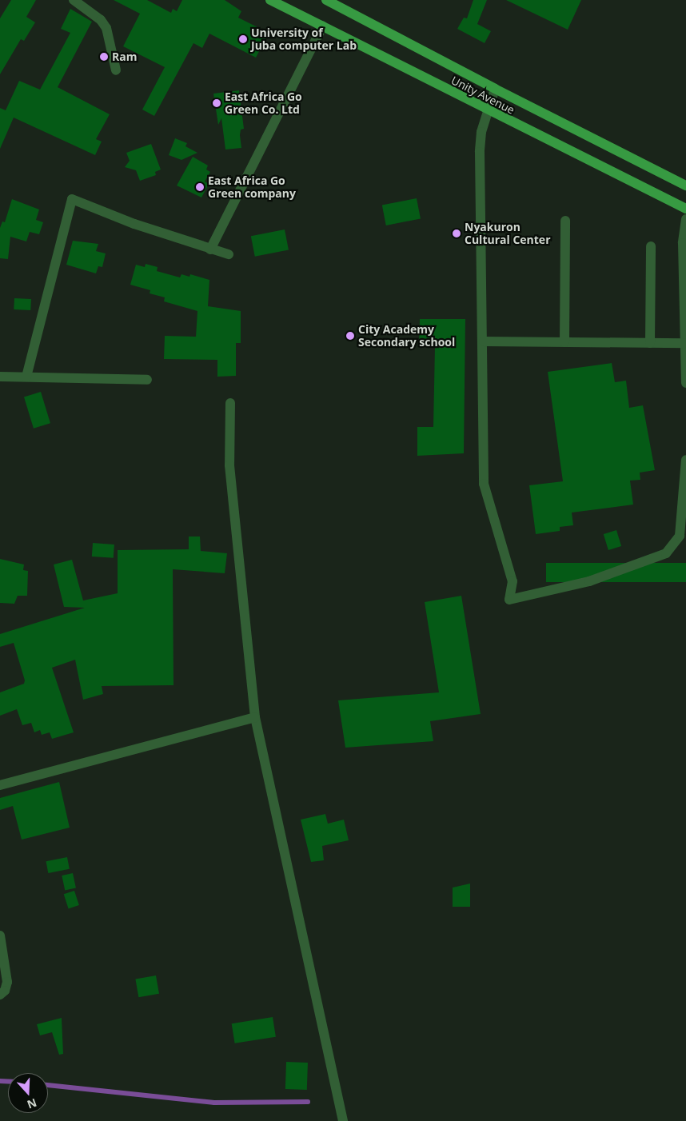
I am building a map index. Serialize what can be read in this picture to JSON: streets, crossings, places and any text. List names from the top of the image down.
{
  "streets": {
    "main road": ["Unity Avenue"]
  },
  "places": [
    "University of Juba computer Lab",
    "Ram",
    "East Africa Go Green Co. Ltd",
    "East Africa Go Green company",
    "Nyakuron Cultural Center",
    "City Academy Secondary school"
  ],
  "north": "bottom"
}
